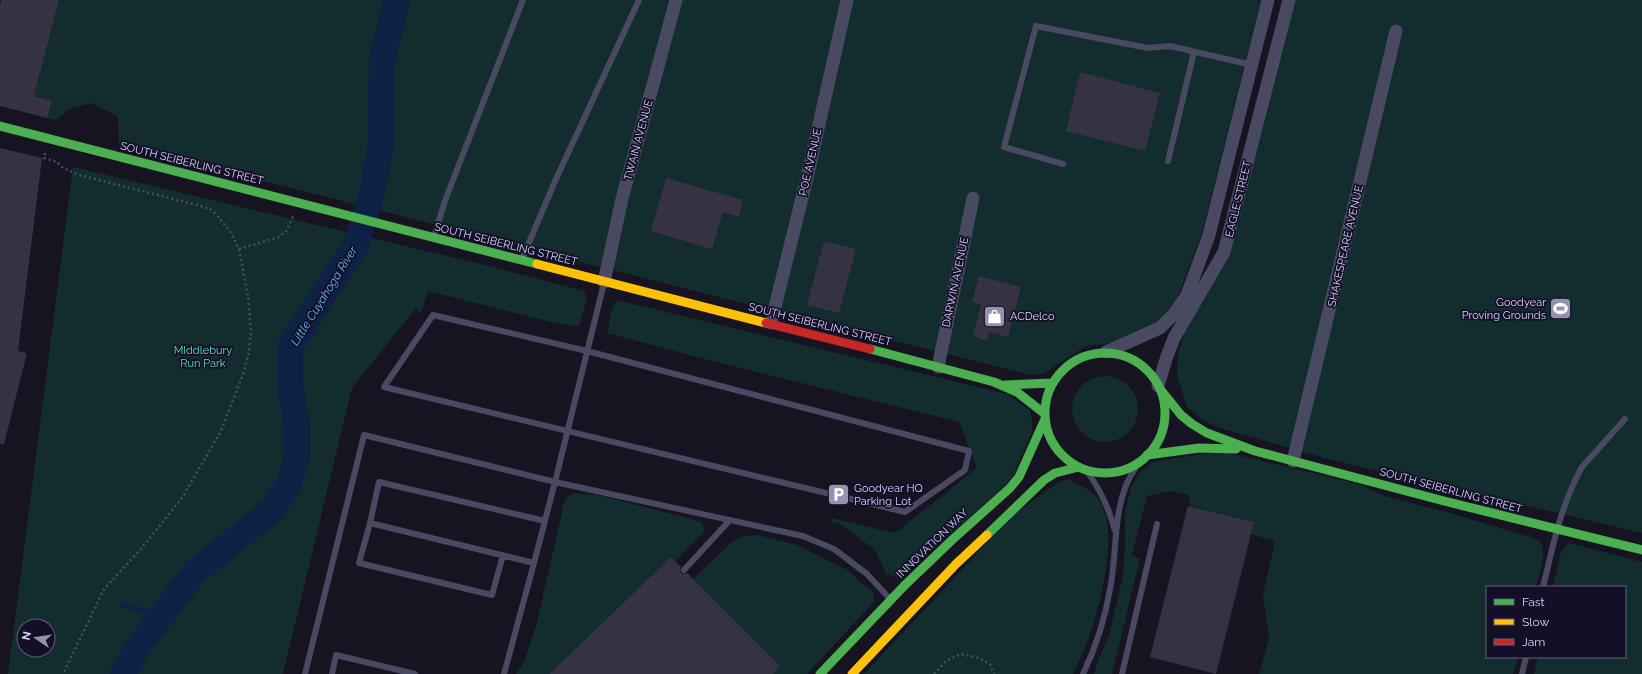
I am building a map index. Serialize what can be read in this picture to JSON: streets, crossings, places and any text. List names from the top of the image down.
{
  "streets": {
    "main road": ["SOUTH SEIBERLING STREET", "INNOVATION WAY"],
    "street": [
      "TWAIN AVENUE",
      "POE AVENUE",
      "EAGLE STREET",
      "SHAKESPEARE AVENUE",
      "DARWIN AVENUE"
    ]
  },
  "crossings": [
    ["TWAIN AVENUE", "SOUTH SEIBERLING STREET"],
    ["POE AVENUE", "SOUTH SEIBERLING STREET"],
    ["SOUTH SEIBERLING STREET", "EAGLE STREET"],
    ["SOUTH SEIBERLING STREET", "SHAKESPEARE AVENUE"],
    ["SOUTH SEIBERLING STREET", "DARWIN AVENUE"],
    ["SOUTH SEIBERLING STREET", "INNOVATION WAY"],
    ["EAGLE STREET", "INNOVATION WAY"]
  ],
  "water": ["Little Cuyahoga River"],
  "parks": ["MIddlebury Run Park"],
  "places": {
    "sports": ["Goodyear Proving Grounds"],
    "shop": ["ACDelco"],
    "parking": ["Goodyear HQ Parking Lot"]
  },
  "legend": ["Fast", "Slow", "Jam"],
  "north": "left"
}
